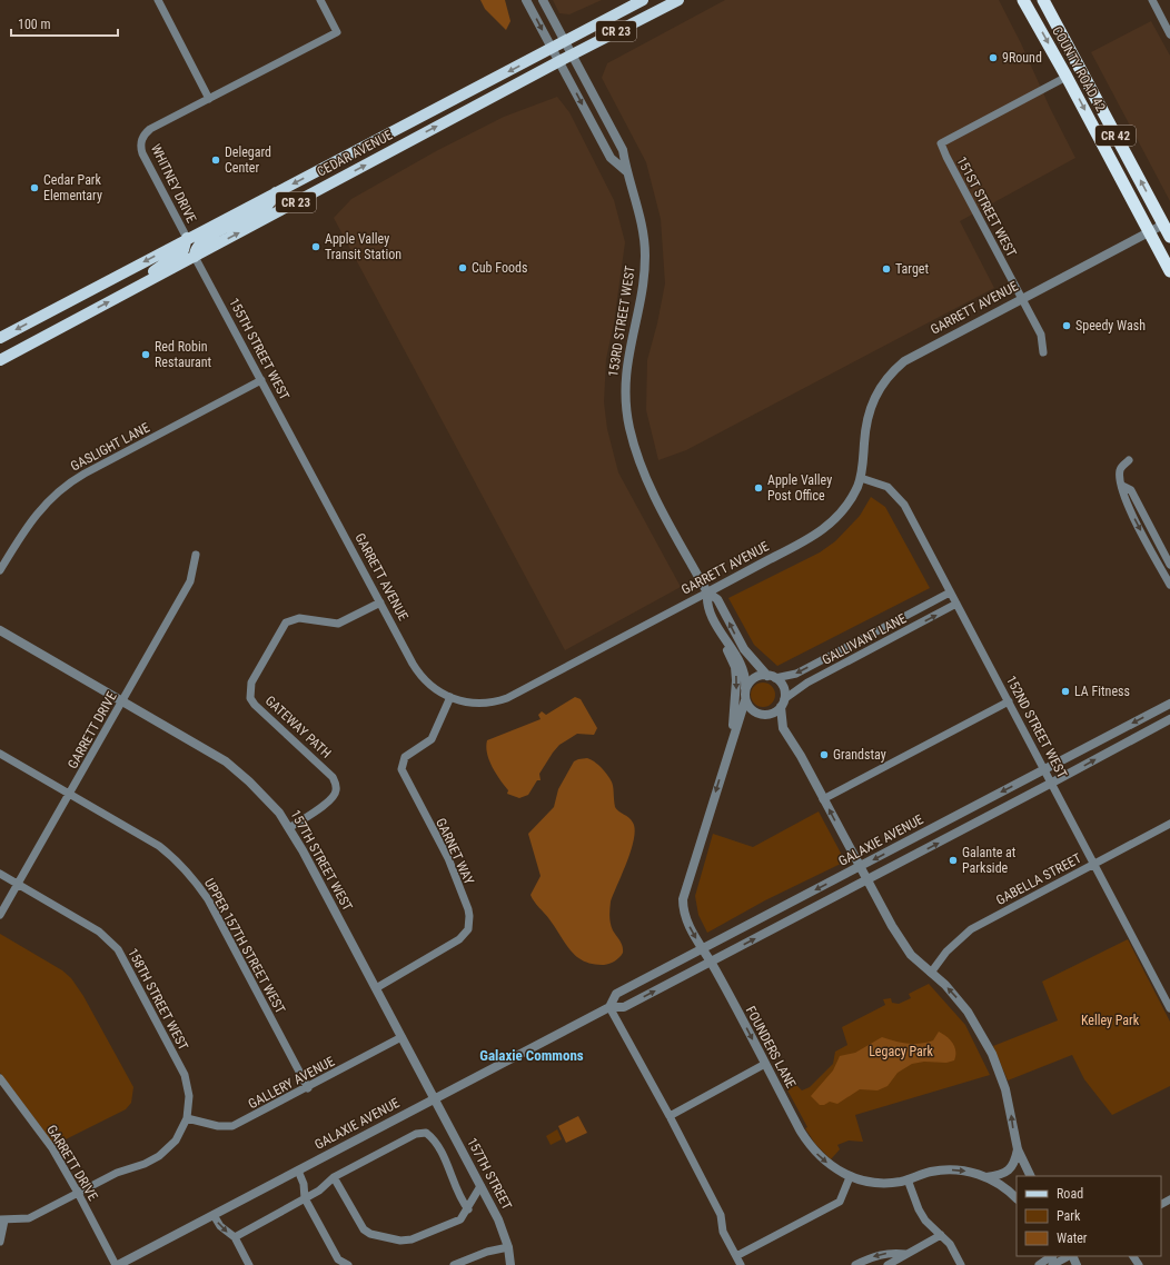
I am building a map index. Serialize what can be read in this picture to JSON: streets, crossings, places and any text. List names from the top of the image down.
{
  "streets": {
    "highway": ["COUNTY ROAD 42", "CR 42"],
    "main road": ["CR 23", "CEDAR AVENUE"],
    "street": [
      "WHITNEY DRIVE",
      "151ST STREET WEST",
      "GARRETT AVENUE",
      "153RD STREET WEST",
      "155TH STREET WEST",
      "GASLIGHT LANE",
      "GALLIVANT LANE",
      "GATEWAY PATH",
      "152ND STREET WEST",
      "GARRETT DRIVE",
      "GALAXIE AVENUE",
      "GARNET WAY",
      "157TH STREET WEST",
      "GABELLA STREET",
      "UPPER 157TH STREET WEST",
      "158TH STREET WEST",
      "FOUNDERS LANE",
      "GALLERY AVENUE",
      "157TH STREET"
    ]
  },
  "crossings": [
    ["COUNTY ROAD 42", "151ST STREET WEST"],
    ["COUNTY ROAD 42", "GARRETT AVENUE"],
    ["CEDAR AVENUE", "WHITNEY DRIVE"],
    ["CEDAR AVENUE", "153RD STREET WEST"],
    ["CEDAR AVENUE", "155TH STREET WEST"],
    ["151ST STREET WEST", "GARRETT AVENUE"],
    ["GARRETT AVENUE", "153RD STREET WEST"],
    ["GARRETT AVENUE", "155TH STREET WEST"],
    ["GARRETT AVENUE", "GATEWAY PATH"],
    ["GARRETT AVENUE", "152ND STREET WEST"],
    ["GARRETT AVENUE", "GARNET WAY"],
    ["153RD STREET WEST", "GALLIVANT LANE"],
    ["153RD STREET WEST", "FOUNDERS LANE"],
    ["155TH STREET WEST", "GASLIGHT LANE"],
    ["GALLIVANT LANE", "152ND STREET WEST"],
    ["GALLIVANT LANE", "FOUNDERS LANE"],
    ["GATEWAY PATH", "157TH STREET WEST"],
    ["152ND STREET WEST", "GALAXIE AVENUE"],
    ["152ND STREET WEST", "GABELLA STREET"],
    ["GARRETT DRIVE", "GALAXIE AVENUE"],
    ["GARRETT DRIVE", "157TH STREET WEST"],
    ["GARRETT DRIVE", "UPPER 157TH STREET WEST"],
    ["GARRETT DRIVE", "158TH STREET WEST"],
    ["GALAXIE AVENUE", "157TH STREET WEST"],
    ["GALAXIE AVENUE", "FOUNDERS LANE"],
    ["GALAXIE AVENUE", "157TH STREET"],
    ["GARNET WAY", "157TH STREET WEST"],
    ["157TH STREET WEST", "GALLERY AVENUE"],
    ["157TH STREET WEST", "157TH STREET"],
    ["UPPER 157TH STREET WEST", "GALLERY AVENUE"],
    ["158TH STREET WEST", "GALLERY AVENUE"]
  ],
  "one_way": ["FOUNDERS LANE"],
  "districts": ["Galaxie Commons"],
  "parks": ["Kelley Park", "Legacy Park"],
  "places": [
    "9Round",
    "Delegard Center",
    "Cedar Park Elementary",
    "Apple Valley Transit Station",
    "Cub Foods",
    "Target",
    "Speedy Wash",
    "Red Robin Restaurant",
    "Apple Valley Post Office",
    "LA Fitness",
    "Grandstay",
    "Galante at Parkside"
  ],
  "legend": ["Road", "Park", "Water"],
  "scale_bar": "100 m"
}
